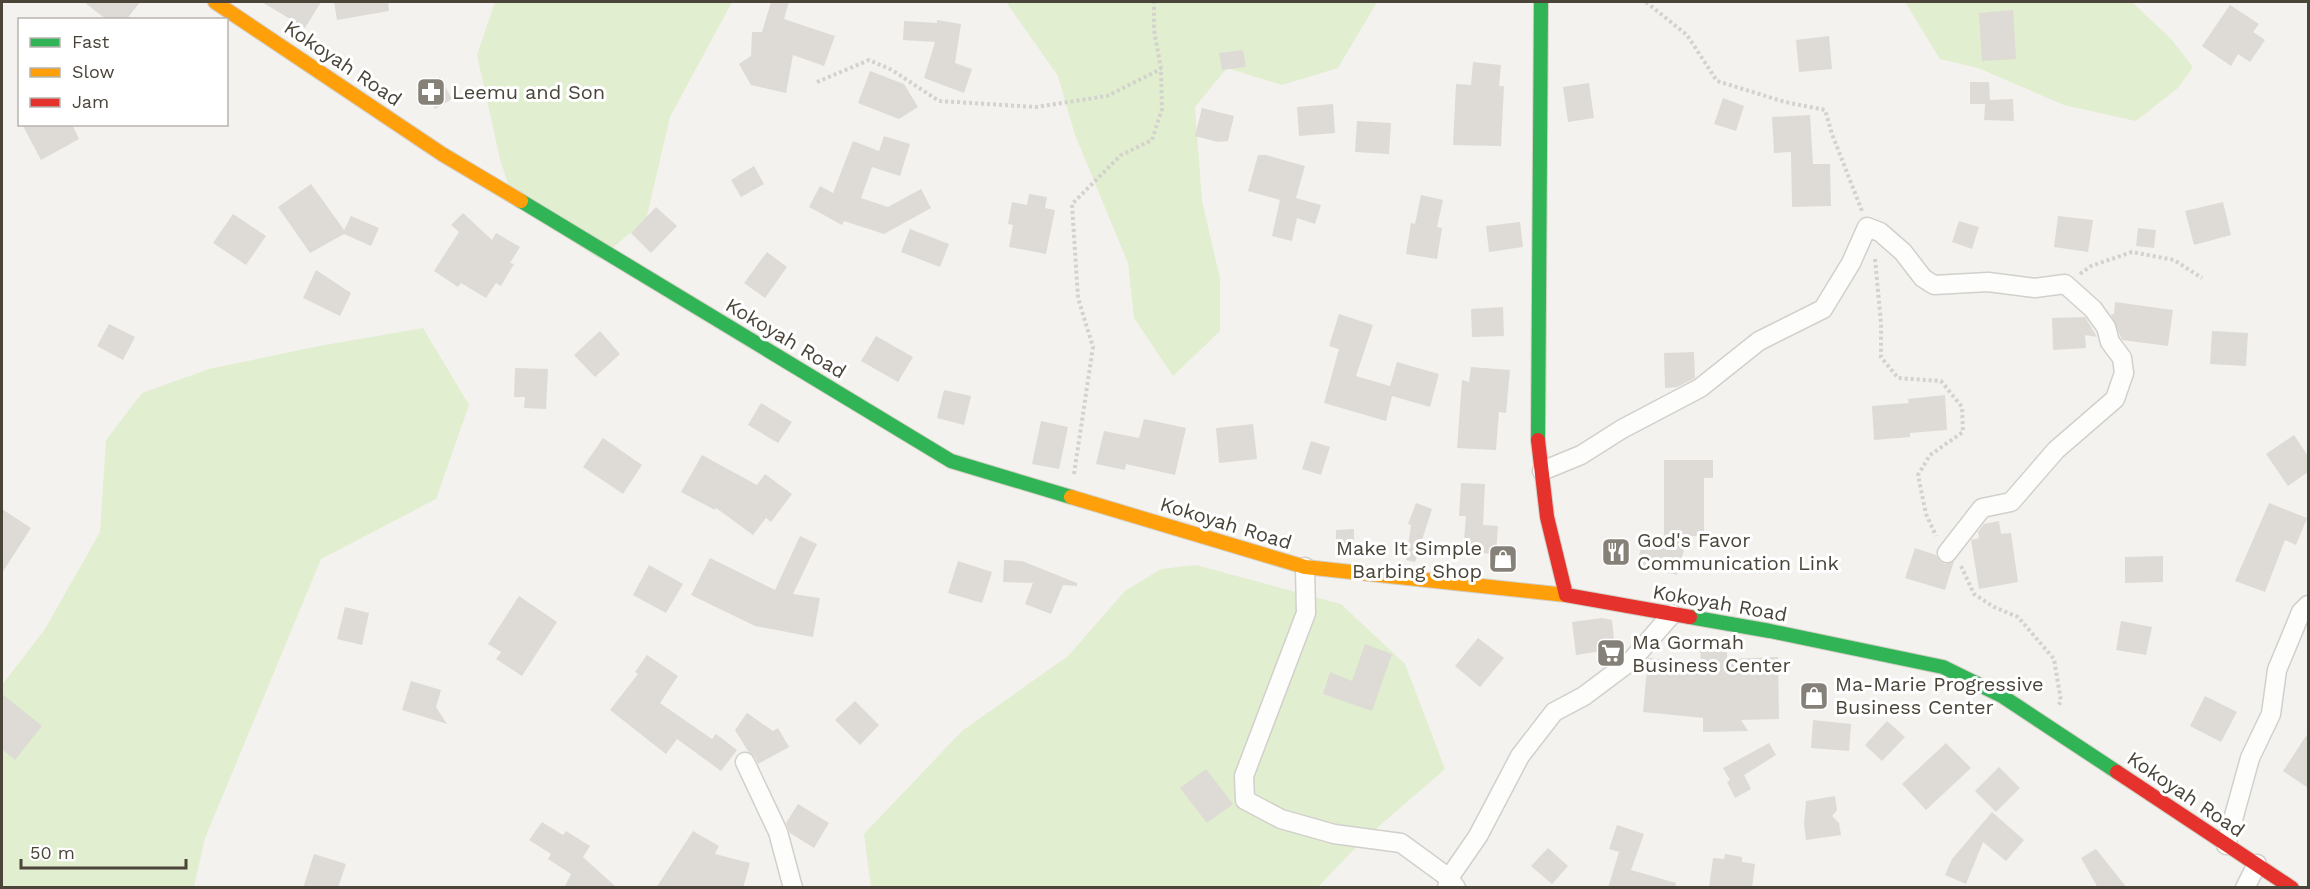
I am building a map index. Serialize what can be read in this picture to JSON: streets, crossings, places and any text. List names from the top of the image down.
{
  "streets": {
    "street": ["Kokoyah Road"]
  },
  "places": {
    "pharmacy": ["Leemu and Son"],
    "restaurant": ["God's Favor Communication Link"],
    "shop": ["Make It Simple Barbing Shop", "Ma-Marie Progressive Business Center"],
    "supermarket": ["Ma Gormah Business Center"]
  },
  "legend": ["Fast", "Slow", "Jam"],
  "scale_bar": "50 m"
}
